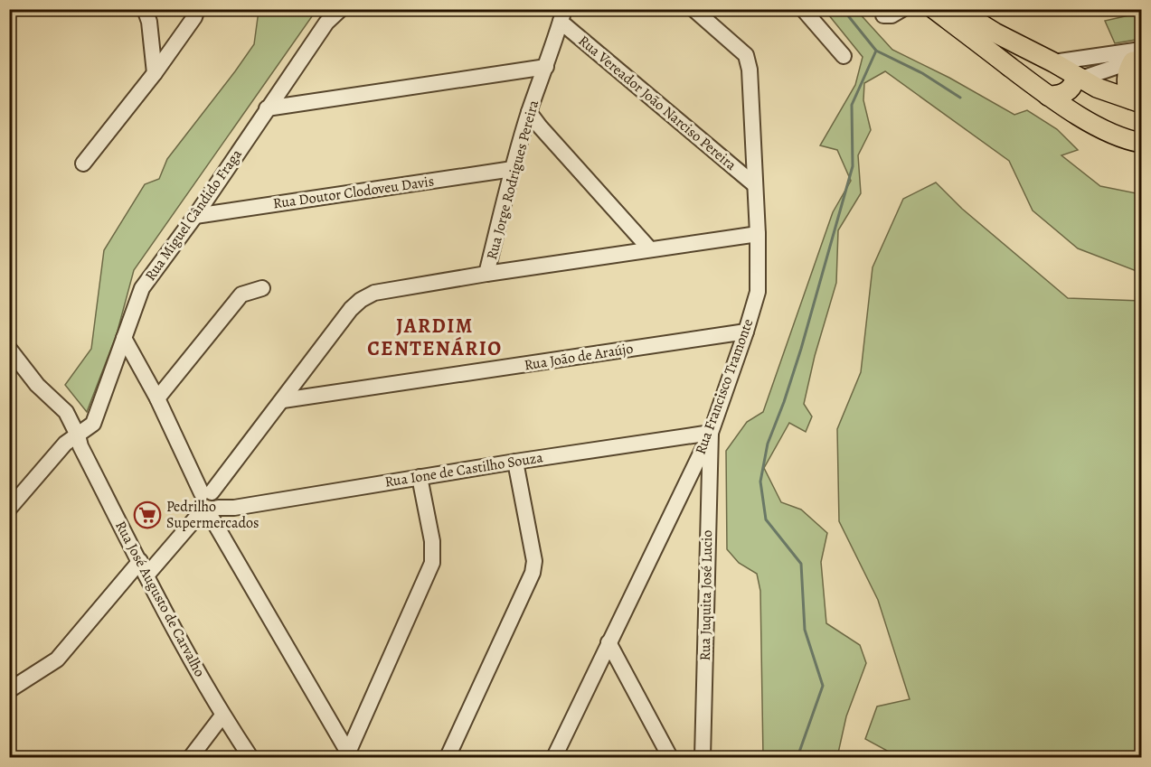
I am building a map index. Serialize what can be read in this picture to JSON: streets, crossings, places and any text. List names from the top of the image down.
{
  "streets": {
    "street": [
      "Rua Vereador João Narciso Pereira",
      "Rua Jorge Rodrigues Pereira",
      "Rua Doutor Clodoveu Davis",
      "Rua Miguel Cândido Fraga",
      "Rua João de Araújo",
      "Rua Francisco Tramonte",
      "Rua Ione de Castilho Souza",
      "Rua Juquita José Lucio",
      "Rua José Augusto de Carvalho"
    ]
  },
  "crossings": [
    ["Rua Vereador João Narciso Pereira", "Rua Jorge Rodrigues Pereira"],
    ["Rua Vereador João Narciso Pereira", "Rua Francisco Tramonte"],
    ["Rua Jorge Rodrigues Pereira", "Rua Doutor Clodoveu Davis"],
    ["Rua Jorge Rodrigues Pereira", "Rua João de Araújo"],
    ["Rua Doutor Clodoveu Davis", "Rua Miguel Cândido Fraga"],
    ["Rua Miguel Cândido Fraga", "Rua José Augusto de Carvalho"],
    ["Rua João de Araújo", "Rua Francisco Tramonte"],
    ["Rua Francisco Tramonte", "Rua Ione de Castilho Souza"],
    ["Rua Francisco Tramonte", "Rua Juquita José Lucio"],
    ["Rua Ione de Castilho Souza", "Rua Juquita José Lucio"]
  ],
  "districts": ["JARDIM CENTENÁRIO"],
  "places": {
    "supermarket": ["Pedrilho Supermercados"]
  }
}
